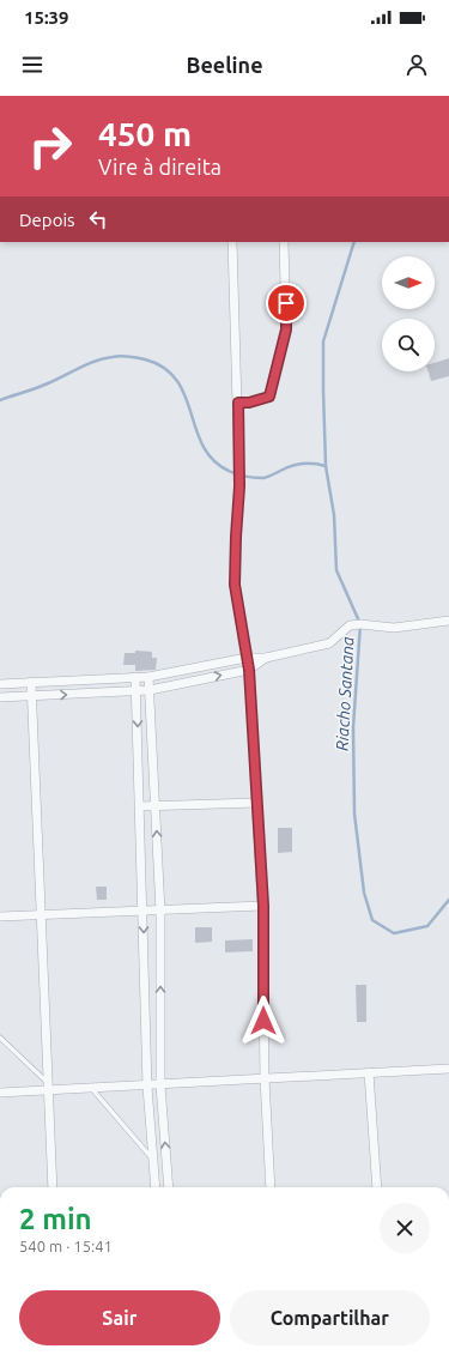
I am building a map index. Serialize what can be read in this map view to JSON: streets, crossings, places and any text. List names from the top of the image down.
{
  "water": ["Riacho Santana"],
  "north": "right",
  "page": {
    "status": "15:39",
    "header": "Beeline",
    "turn": ["450 m", "Vire à direita"],
    "then": "Depois",
    "heading": ["2 min", "540 m · 15:41"],
    "buttons": ["Sair", "Compartilhar"]
  }
}
